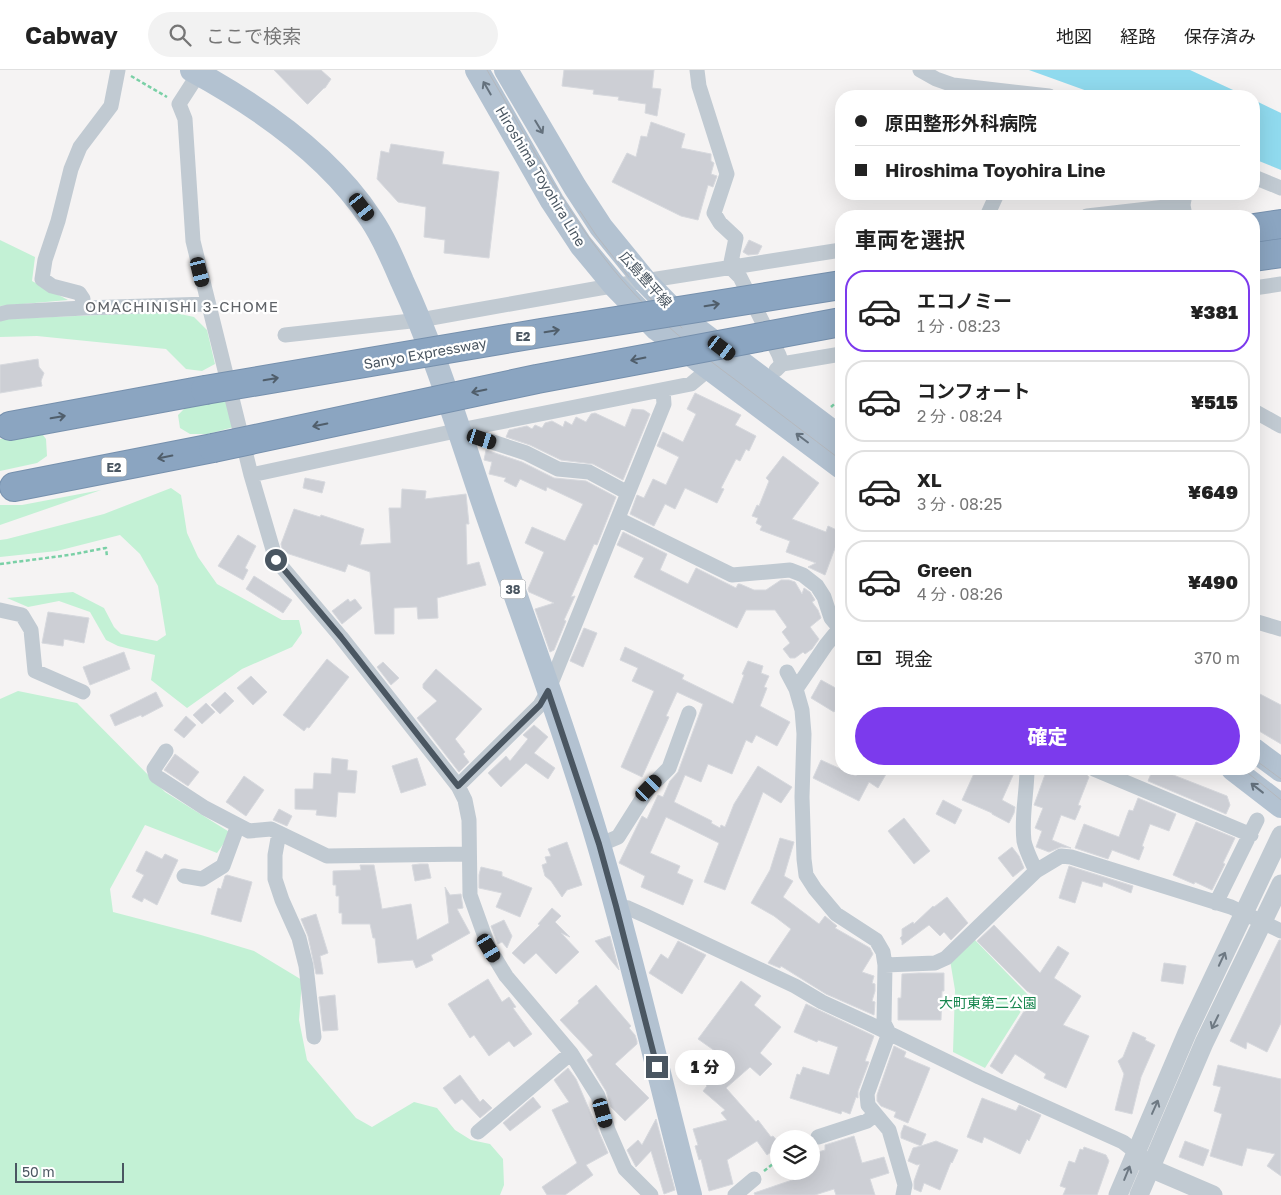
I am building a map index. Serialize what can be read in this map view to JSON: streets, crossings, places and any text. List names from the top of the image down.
{
  "streets": {
    "highway": ["E2", "Sanyo Expressway"],
    "main road": ["Hiroshima Toyohira Line", "広島豊平線", "38"]
  },
  "districts": ["OMACHINISHI 3-CHOME"],
  "parks": ["大町東第二公園"],
  "scale_bar": "50 m",
  "page": {
    "header": "Cabway",
    "search": "ここで検索",
    "nav": ["地図", "経路", "保存済み"],
    "banner": ["原田整形外科病院", "Hiroshima Toyohira Line"],
    "heading": "車両を選択",
    "list": [
      {
        "name": "エコノミー",
        "note": "1 分 · 08:23",
        "value": "¥381"
      },
      {
        "name": "コンフォート",
        "note": "2 分 · 08:24",
        "value": "¥515"
      },
      {
        "name": "XL",
        "note": "3 分 · 08:25",
        "value": "¥649"
      },
      {
        "name": "Green",
        "note": "4 分 · 08:26",
        "value": "¥490"
      }
    ],
    "pay": ["現金", "370 m"],
    "buttons": "確定",
    "bubble": "1 分",
    "scale": "50 m"
  }
}
